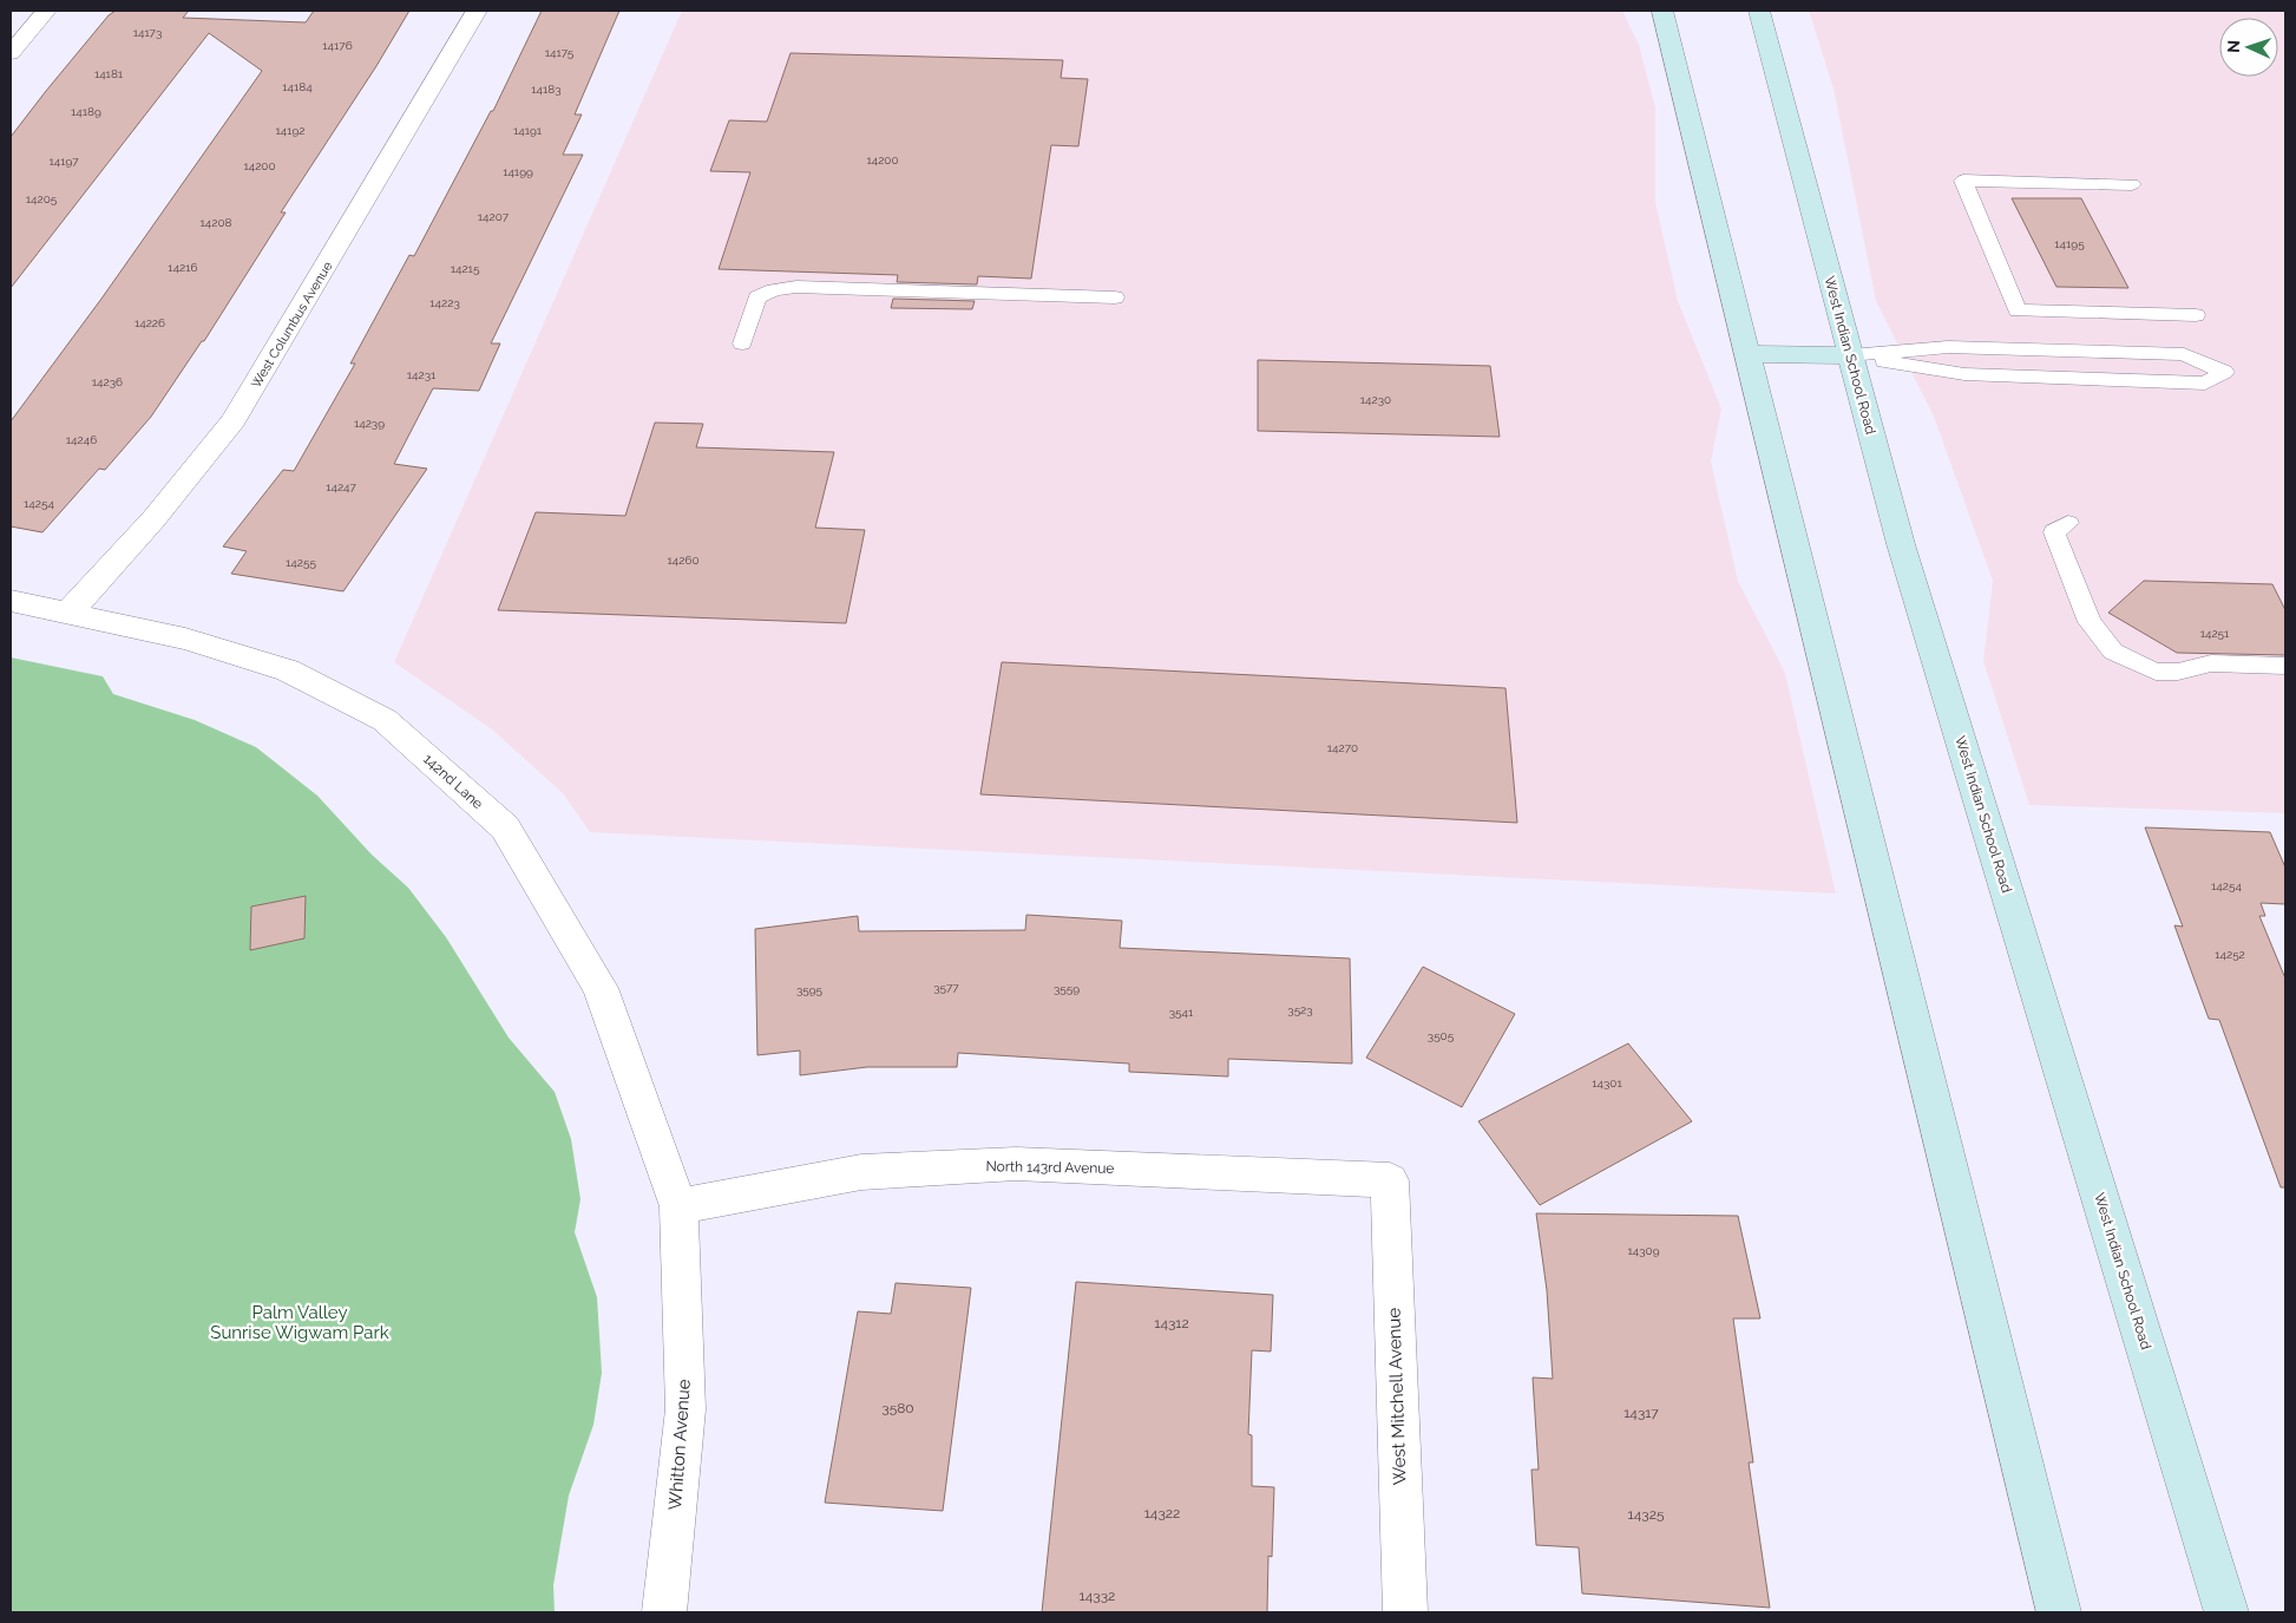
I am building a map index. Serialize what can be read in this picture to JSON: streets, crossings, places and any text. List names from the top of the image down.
{
  "streets": {
    "main road": ["West Indian School Road"],
    "street": [
      "West Columbus Avenue",
      "142nd Lane",
      "North 143rd Avenue",
      "West Mitchell Avenue",
      "Whitton Avenue"
    ]
  },
  "crossings": [
    ["West Columbus Avenue", "142nd Lane"],
    ["142nd Lane", "North 143rd Avenue"],
    ["142nd Lane", "Whitton Avenue"],
    ["North 143rd Avenue", "West Mitchell Avenue"],
    ["North 143rd Avenue", "Whitton Avenue"]
  ],
  "parks": ["Palm Valley Sunrise Wigwam Park"],
  "house_numbers": [
    "14173",
    "14176",
    "14175",
    "14181",
    "14184",
    "14183",
    "14189",
    "14192",
    "14191",
    "14200",
    "14197",
    "14200",
    "14199",
    "14205",
    "14207",
    "14208",
    "14195",
    "14216",
    "14215",
    "14223",
    "14226",
    "14231",
    "14236",
    "14230",
    "14239",
    "14246",
    "14247",
    "14254",
    "14260",
    "14255",
    "14251",
    "14270",
    "14254",
    "14252",
    "3577",
    "3559",
    "3595",
    "3523",
    "3541",
    "3505",
    "14301",
    "14309",
    "14312",
    "3580",
    "14317",
    "14322",
    "14325",
    "14332"
  ],
  "north": "left"
}
